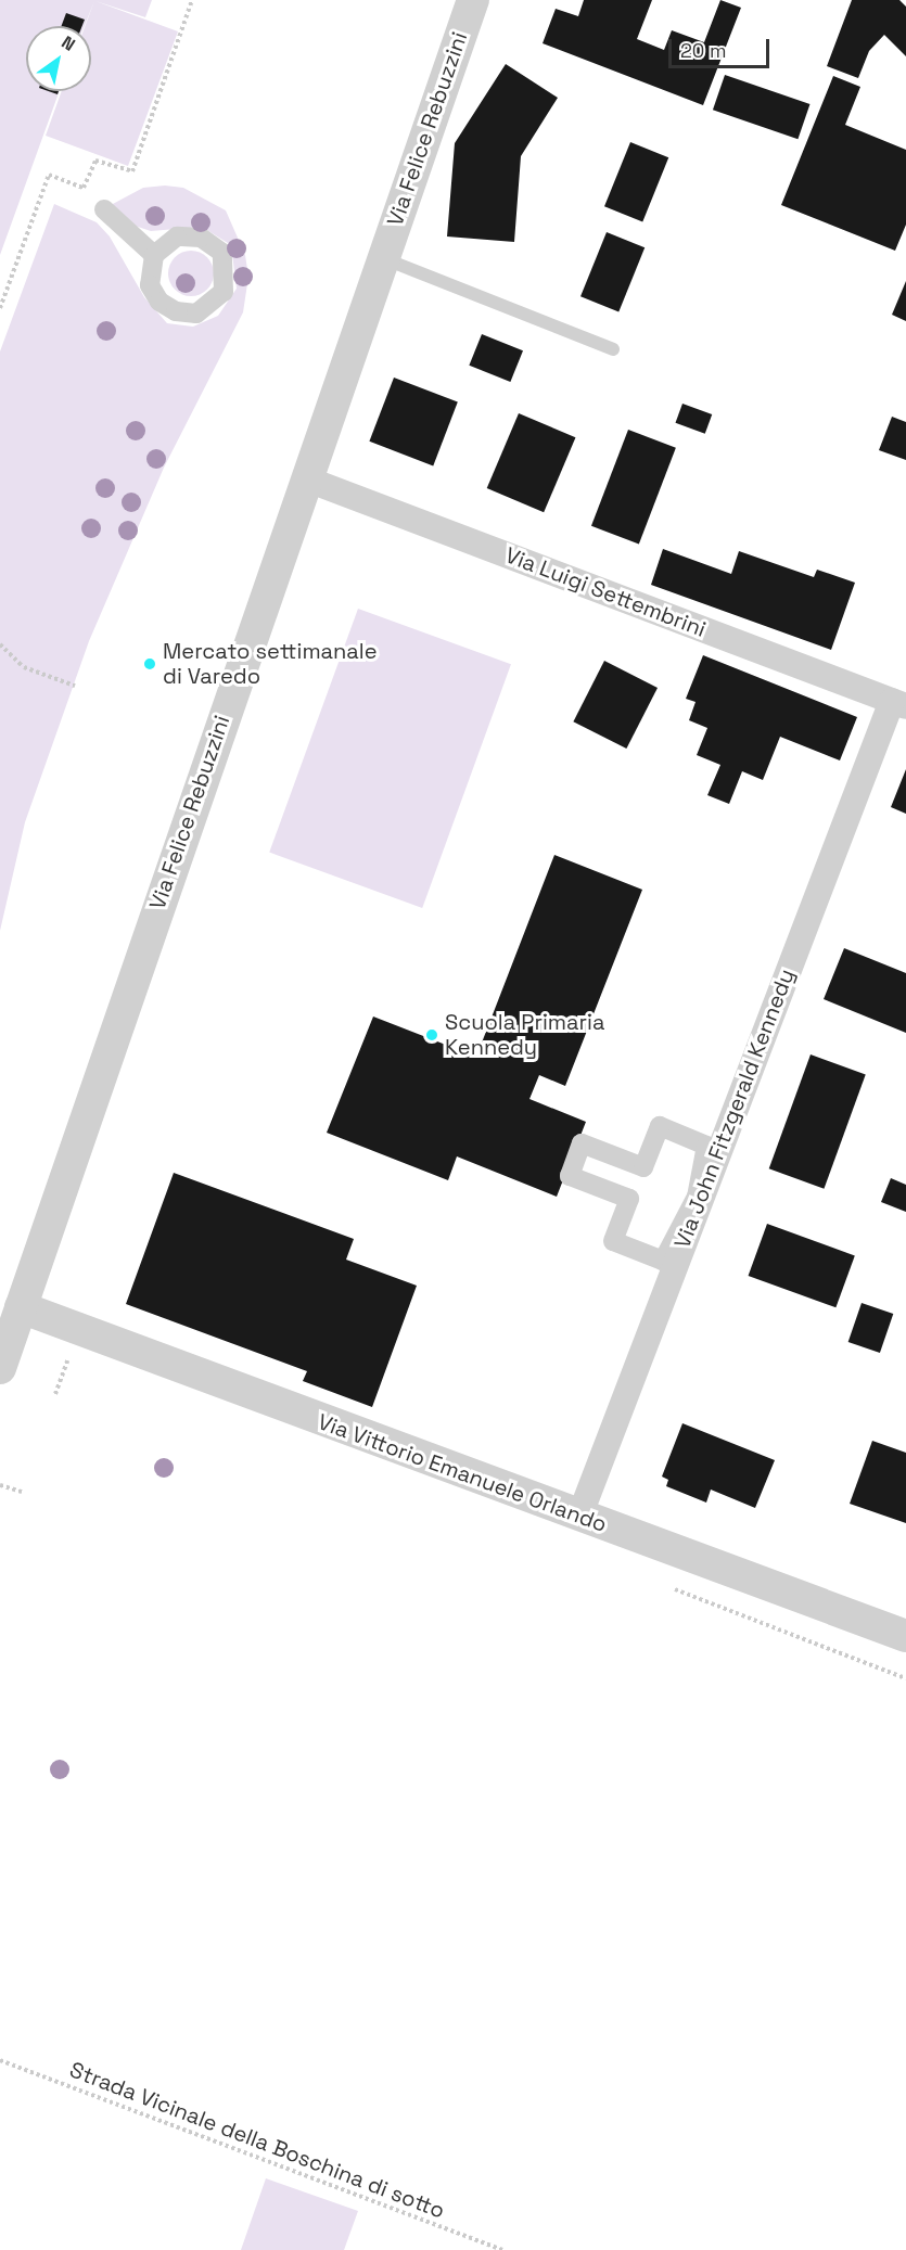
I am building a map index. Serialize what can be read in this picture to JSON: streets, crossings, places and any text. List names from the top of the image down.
{
  "streets": {
    "street": [
      "Via Felice Rebuzzini",
      "Via Luigi Settembrini",
      "Via John Fitzgerald Kennedy",
      "Via Vittorio Emanuele Orlando"
    ],
    "path": ["Strada Vicinale della Boschina di sotto"]
  },
  "crossings": [
    ["Via Felice Rebuzzini", "Via Luigi Settembrini"],
    ["Via Felice Rebuzzini", "Via Vittorio Emanuele Orlando"],
    ["Via Luigi Settembrini", "Via John Fitzgerald Kennedy"],
    ["Via John Fitzgerald Kennedy", "Via Vittorio Emanuele Orlando"]
  ],
  "places": ["Mercato settimanale di Varedo", "Scuola Primaria Kennedy"],
  "scale_bar": "20 m",
  "north": "top right"
}
